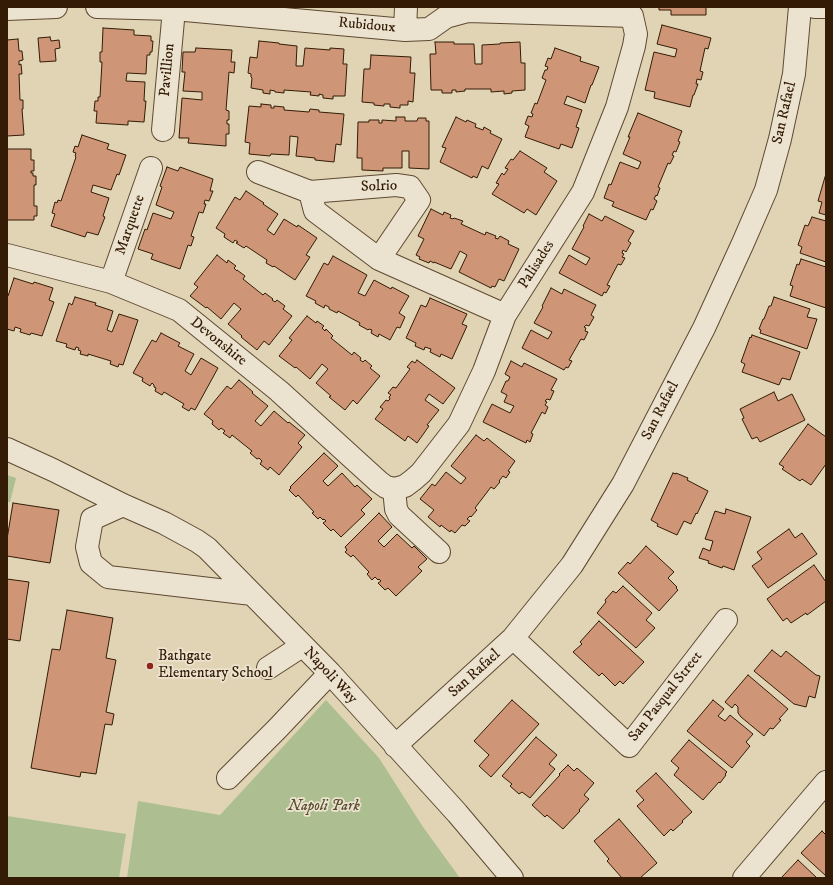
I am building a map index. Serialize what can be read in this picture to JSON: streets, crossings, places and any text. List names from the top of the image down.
{
  "streets": {
    "street": [
      "Rubidoux",
      "Pavillion",
      "San Rafael",
      "Solrio",
      "Marquette",
      "Palisades",
      "Devonshire",
      "Napoli Way",
      "San Pasqual Street"
    ]
  },
  "crossings": [
    ["Rubidoux", "Pavillion"],
    ["Rubidoux", "Palisades"],
    ["San Rafael", "Napoli Way"],
    ["San Rafael", "San Pasqual Street"],
    ["Marquette", "Devonshire"],
    ["Palisades", "Devonshire"]
  ],
  "parks": ["Napoli Park"],
  "places": ["Bathgate Elementary School"]
}
